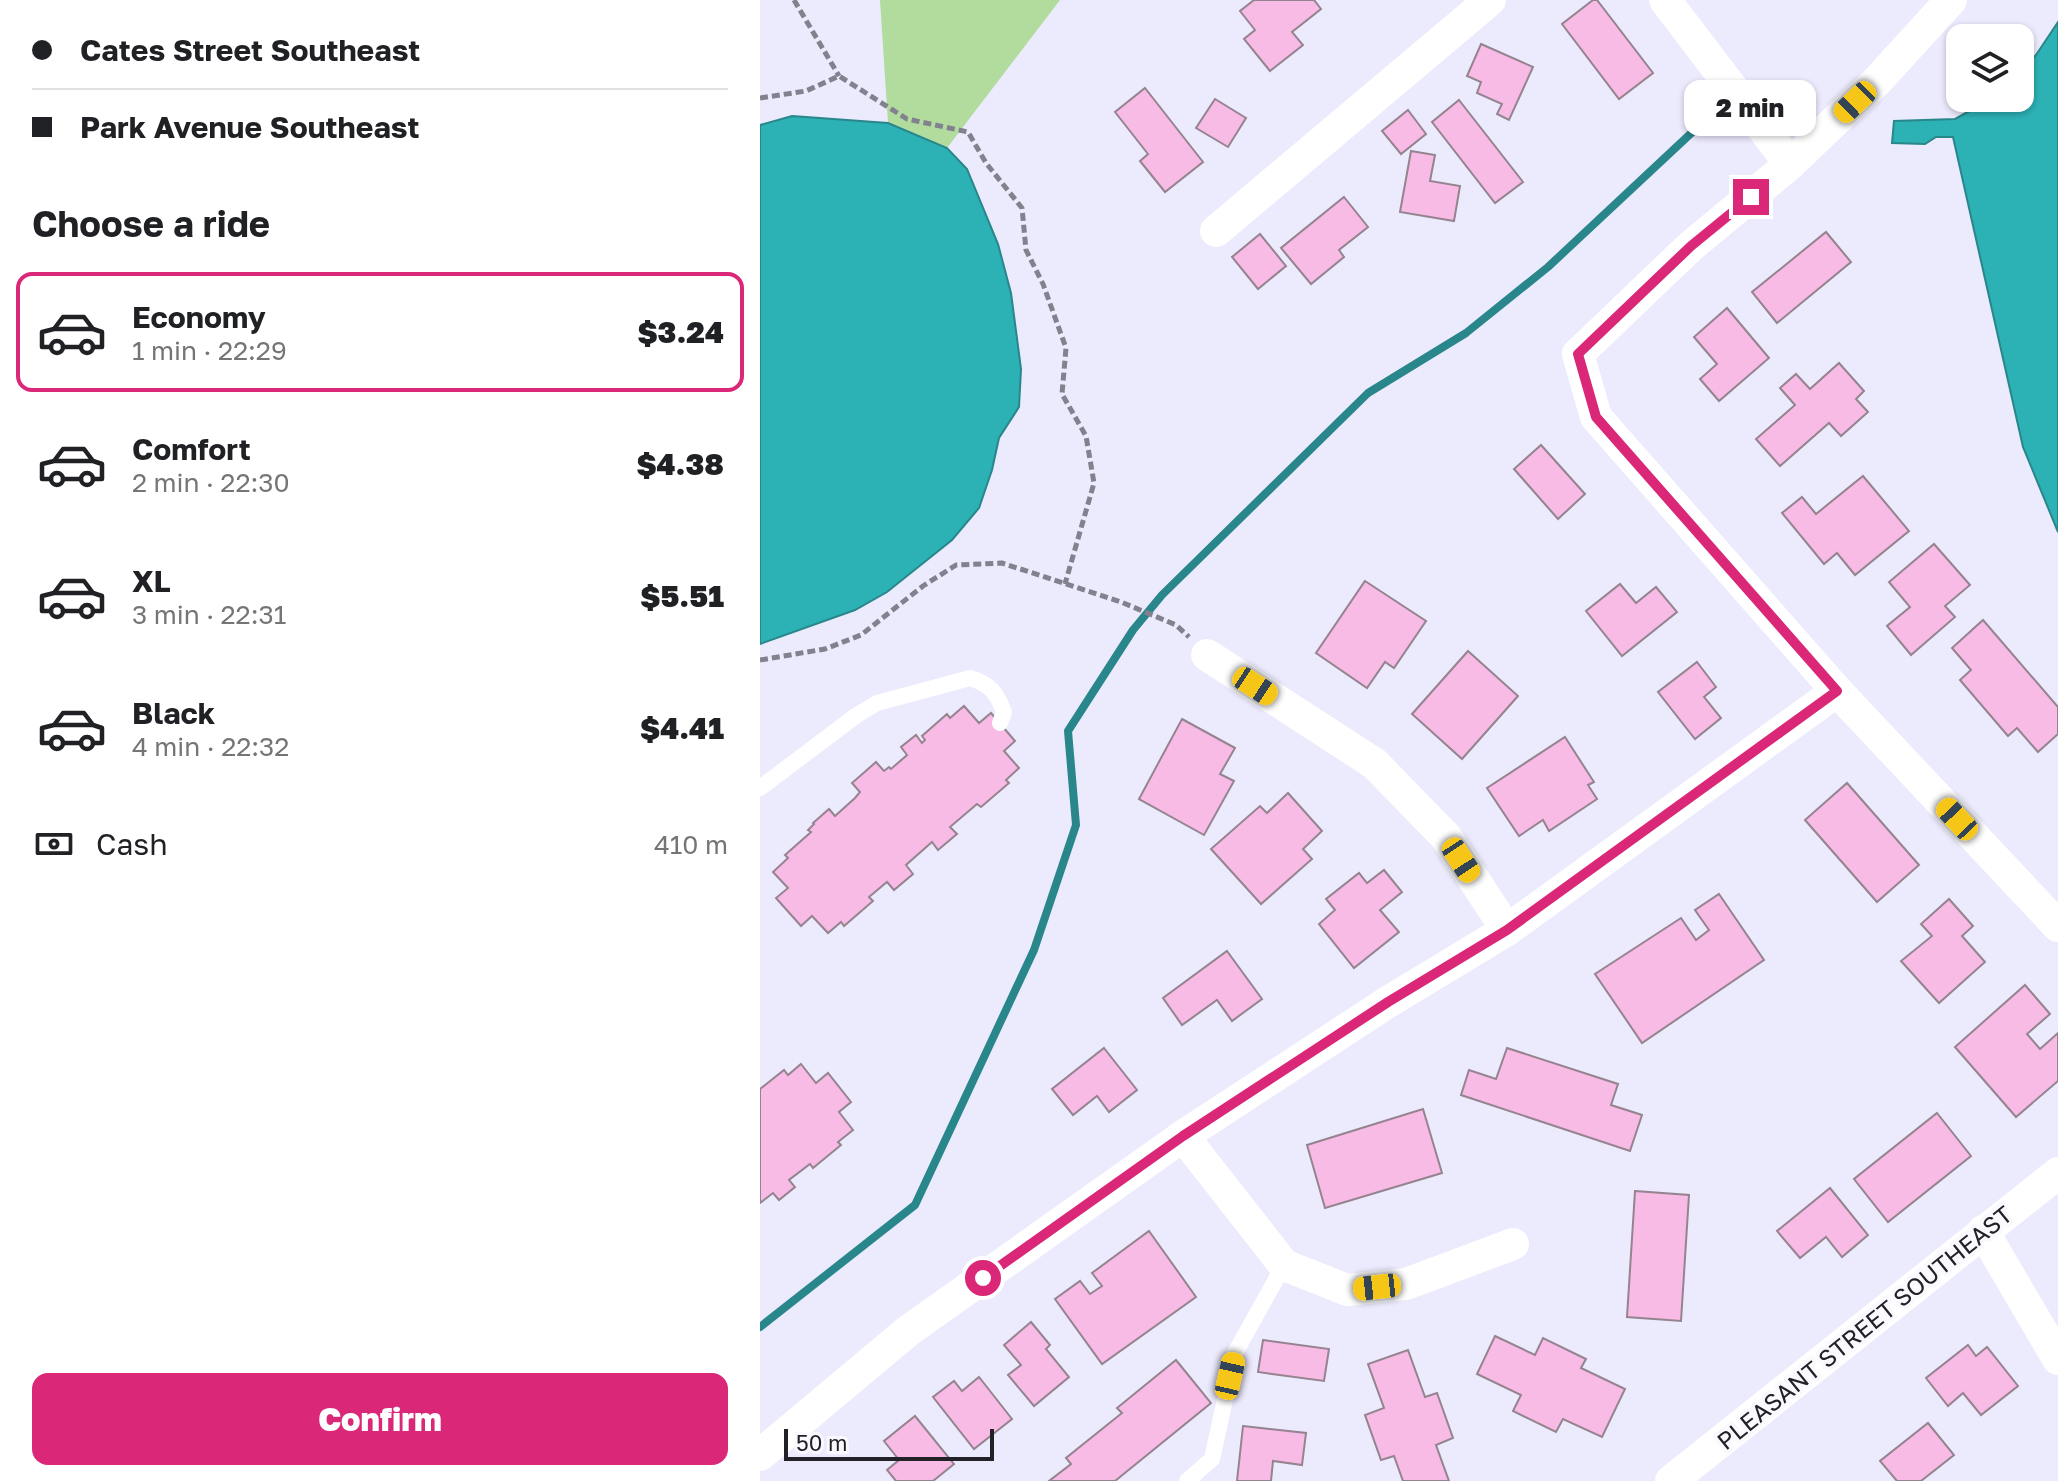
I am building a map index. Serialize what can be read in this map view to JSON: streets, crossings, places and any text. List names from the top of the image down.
{
  "streets": {
    "street": ["PLEASANT STREET SOUTHEAST"]
  },
  "scale_bar": "50 m",
  "page": {
    "banner": ["Cates Street Southeast", "Park Avenue Southeast"],
    "bubble": "2 min",
    "heading": "Choose a ride",
    "list": [
      {
        "name": "Economy",
        "note": "1 min · 22:29",
        "value": "$3.24"
      },
      {
        "name": "Comfort",
        "note": "2 min · 22:30",
        "value": "$4.38"
      },
      {
        "name": "XL",
        "note": "3 min · 22:31",
        "value": "$5.51"
      },
      {
        "name": "Black",
        "note": "4 min · 22:32",
        "value": "$4.41"
      }
    ],
    "pay": ["Cash", "410 m"],
    "buttons": "Confirm",
    "scale": "50 m"
  }
}
